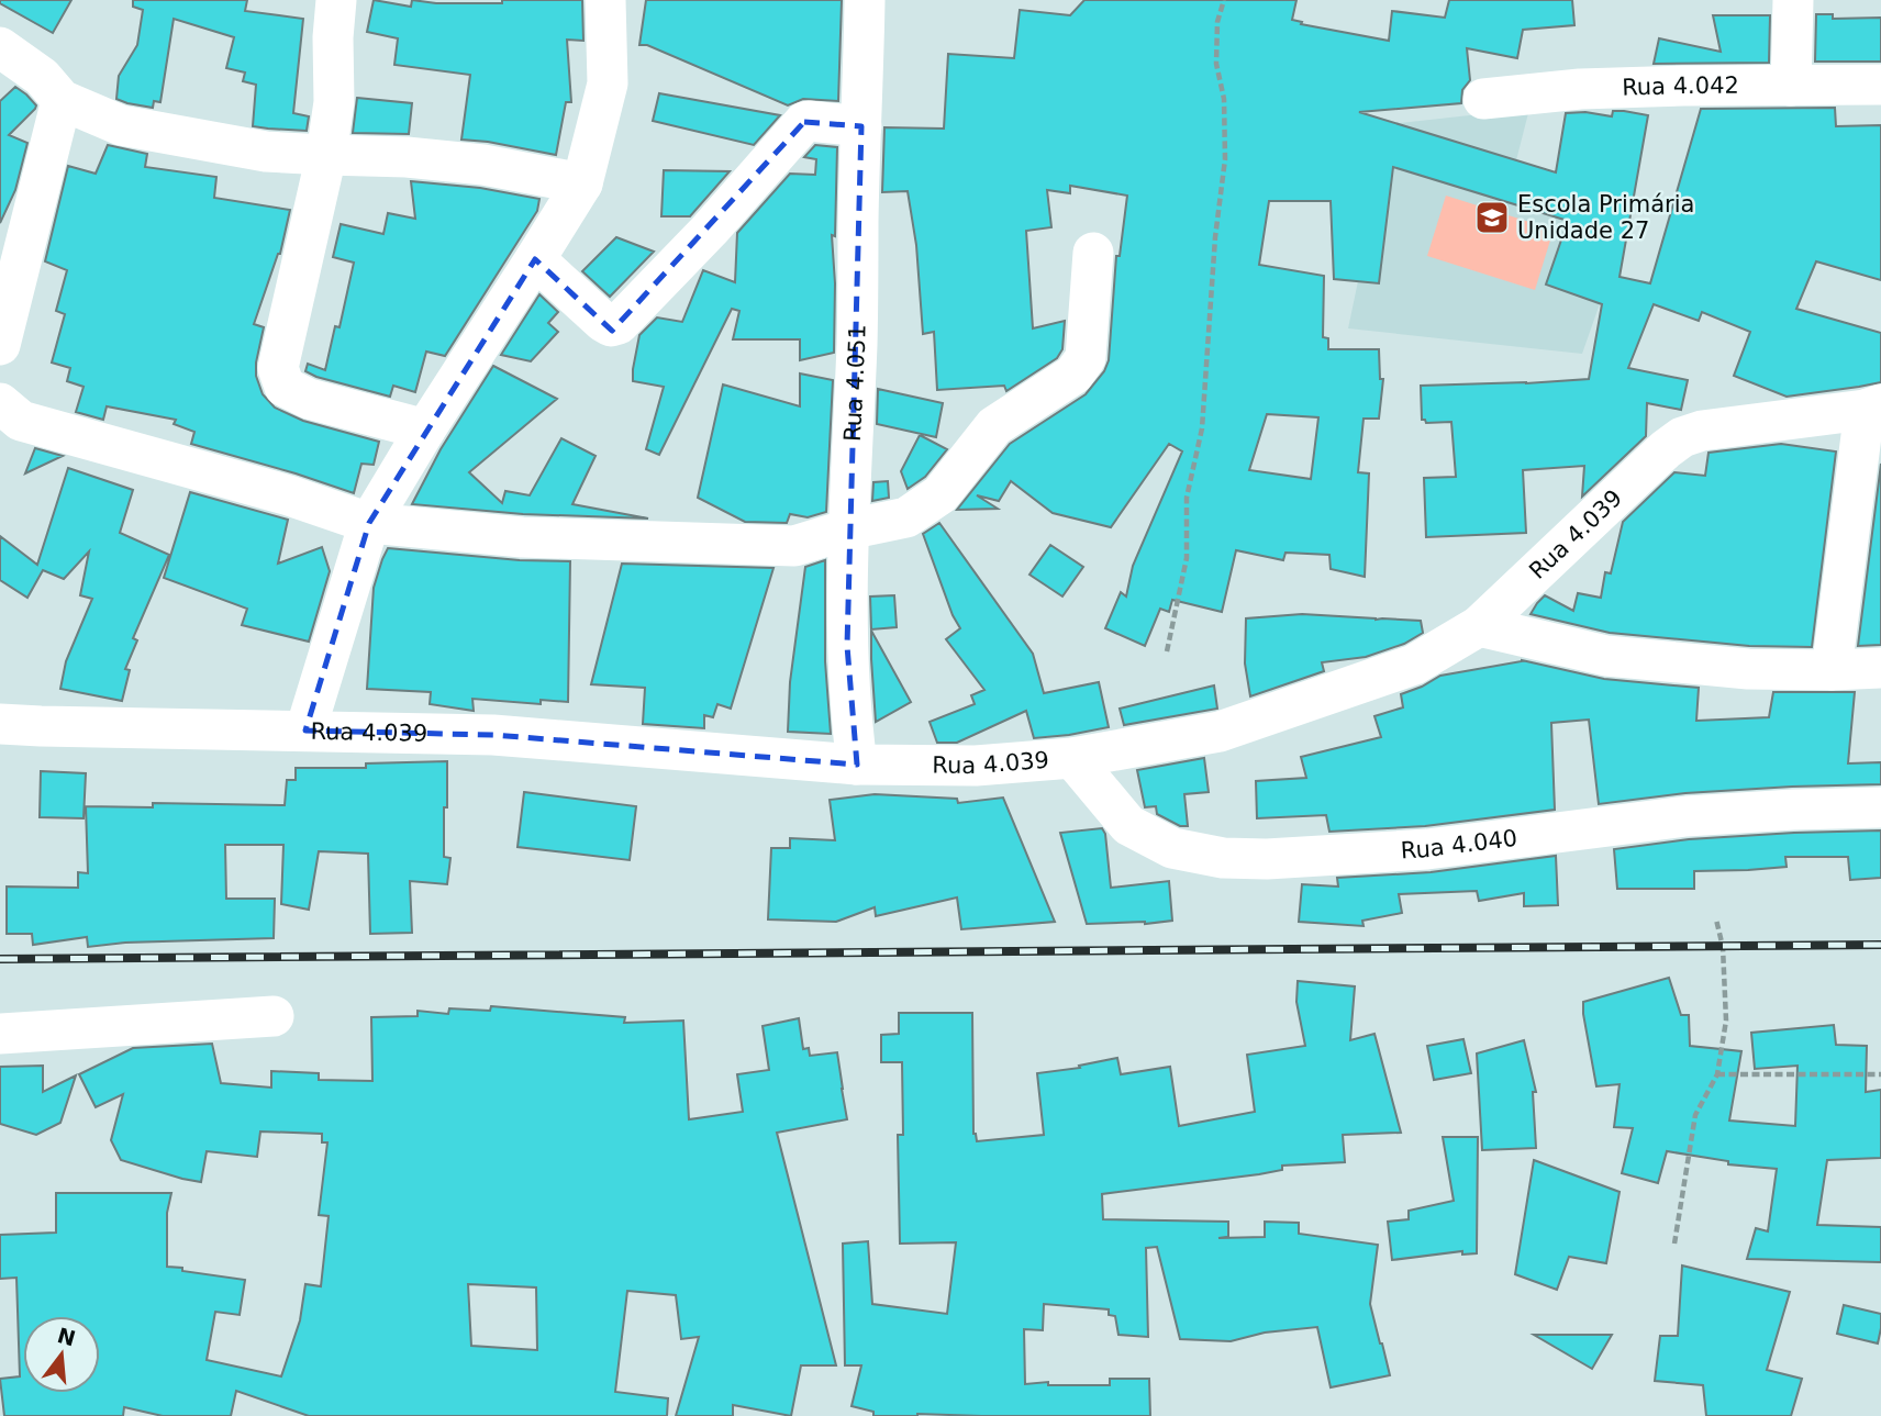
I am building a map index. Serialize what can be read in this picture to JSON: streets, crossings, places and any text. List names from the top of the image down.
{
  "streets": {
    "street": [
      "Rua 4.042",
      "Rua 4.051",
      "Rua 4.039",
      "Rua 4.040"
    ]
  },
  "crossings": [
    ["Rua 4.051", "Rua 4.039"],
    ["Rua 4.039", "Rua 4.040"]
  ],
  "places": {
    "school or university": ["Escola Primária Unidade 27"]
  },
  "north": "top"
}
